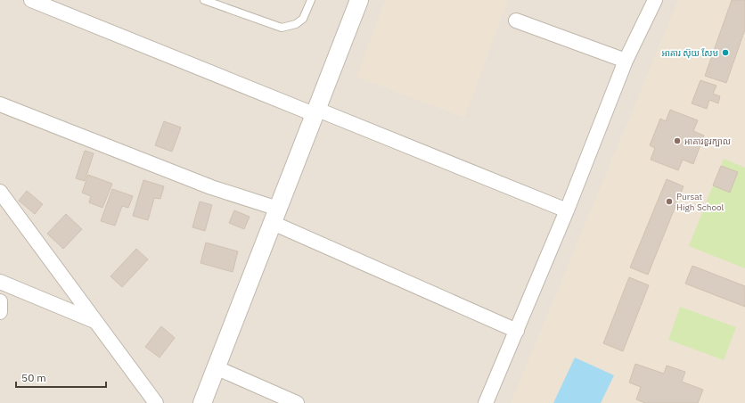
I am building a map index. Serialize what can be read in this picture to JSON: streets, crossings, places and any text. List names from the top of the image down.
{
  "places": ["អាគារ ស៊ុយ សែម", "អាគារខួរក្បាល", "Pursat High School"],
  "scale_bar": "50 m"
}
